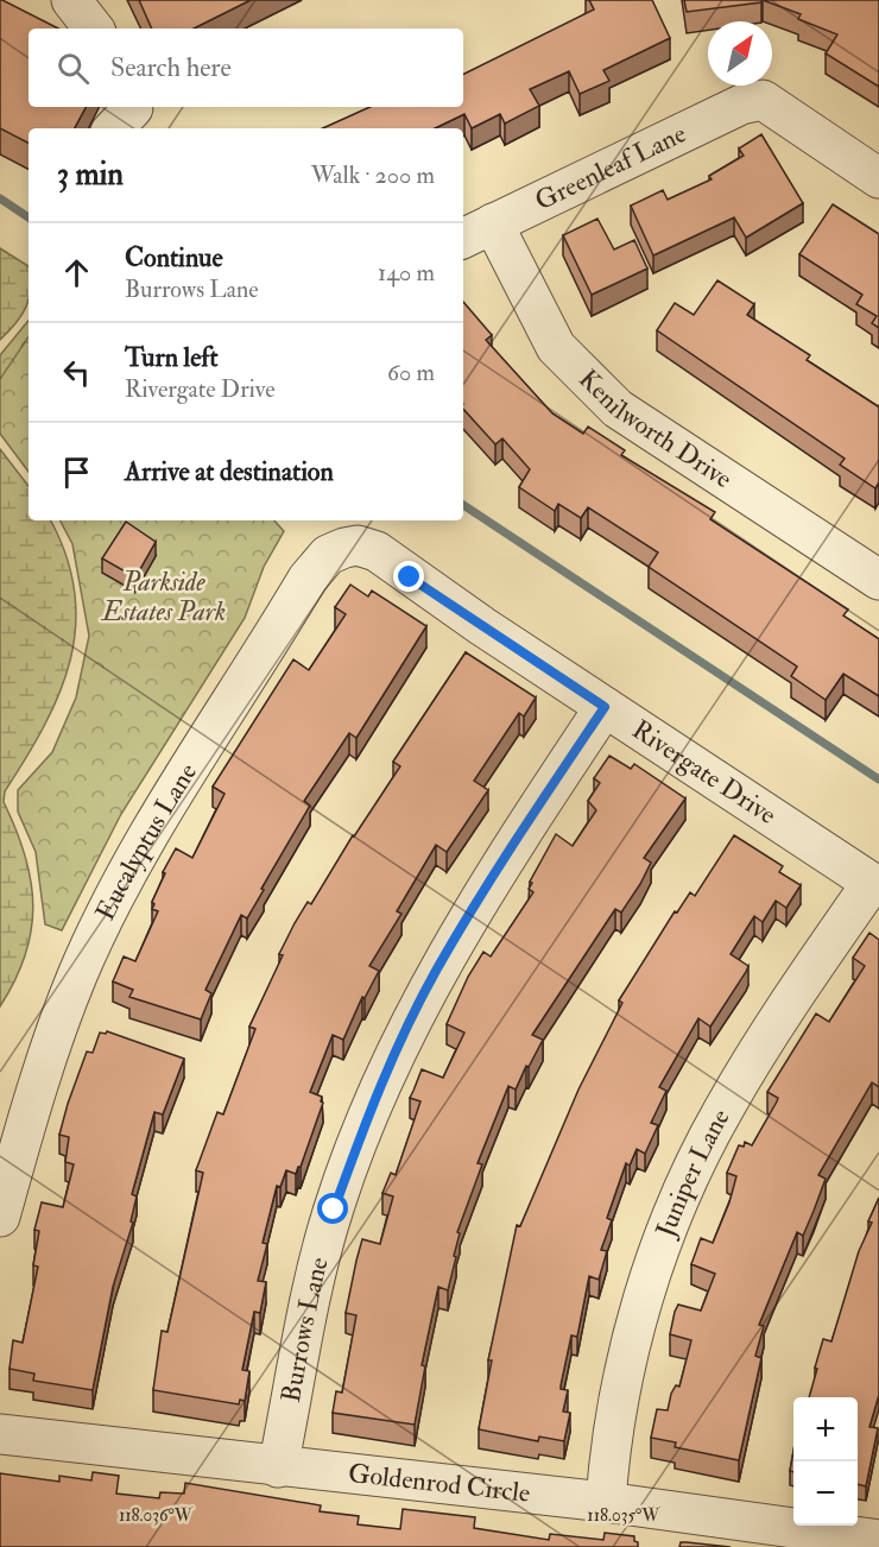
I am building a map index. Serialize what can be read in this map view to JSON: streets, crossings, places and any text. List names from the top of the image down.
{
  "streets": {
    "street": [
      "Greenleaf Lane",
      "Kenilworth Drive",
      "Rivergate Drive",
      "Eucalyptus Lane",
      "Juniper Lane",
      "Burrows Lane",
      "Goldenrod Circle"
    ]
  },
  "crossings": [
    ["Greenleaf Lane", "Kenilworth Drive"],
    ["Rivergate Drive", "Eucalyptus Lane"],
    ["Rivergate Drive", "Juniper Lane"],
    ["Rivergate Drive", "Burrows Lane"],
    ["Juniper Lane", "Goldenrod Circle"],
    ["Burrows Lane", "Goldenrod Circle"]
  ],
  "parks": ["Parkside Estates Park"],
  "north": "top right",
  "page": {
    "search": "Search here",
    "heading": ["3 min", "Walk · 200 m"],
    "list": [
      ["Continue", "Burrows Lane", "140 m"],
      ["Turn left", "Rivergate Drive", "60 m"],
      "Arrive at destination"
    ],
    "map_buttons": ["+", "−"]
  },
  "coordinates": ["118.036°W", "118.035°W"]
}
